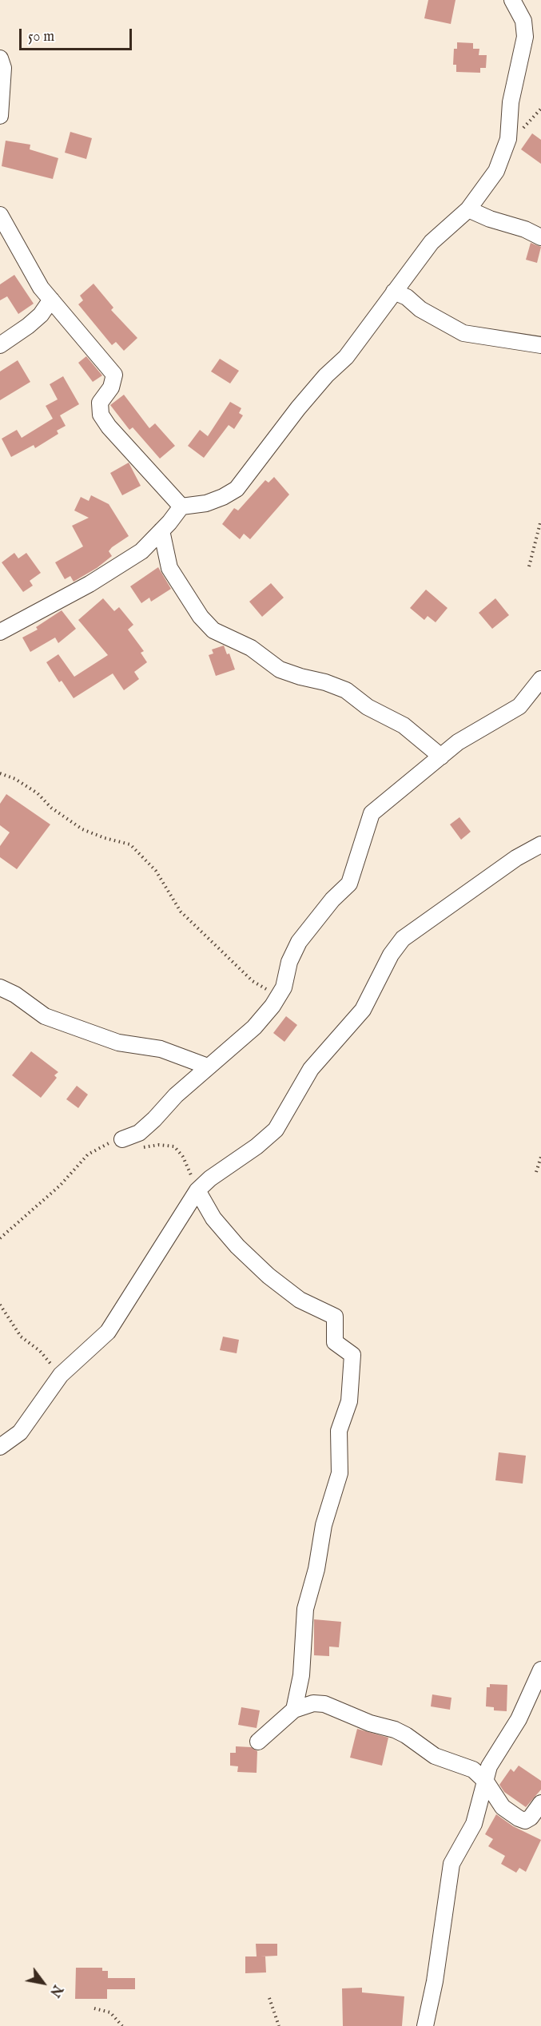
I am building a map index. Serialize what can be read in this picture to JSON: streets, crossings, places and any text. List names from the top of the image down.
{
  "scale_bar": "50 m",
  "north": "bottom right"
}
